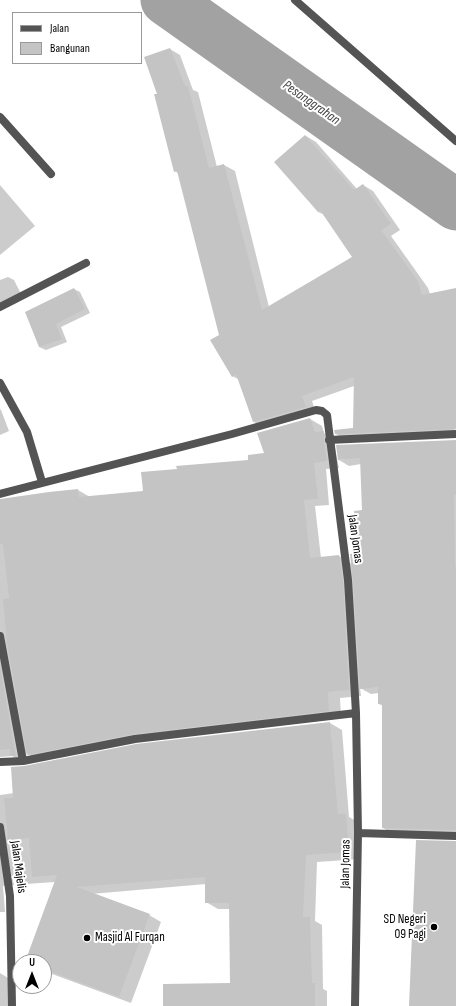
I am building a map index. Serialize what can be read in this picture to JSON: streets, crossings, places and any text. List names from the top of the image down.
{
  "streets": {
    "street": ["Jalan Jomas", "Jalan Majelis"]
  },
  "water": ["Pesanggrahan"],
  "places": ["SD Negeri 09 Pagi", "Masjid Al Furqan"],
  "legend": ["Jalan", "Bangunan"],
  "north": "top"
}
